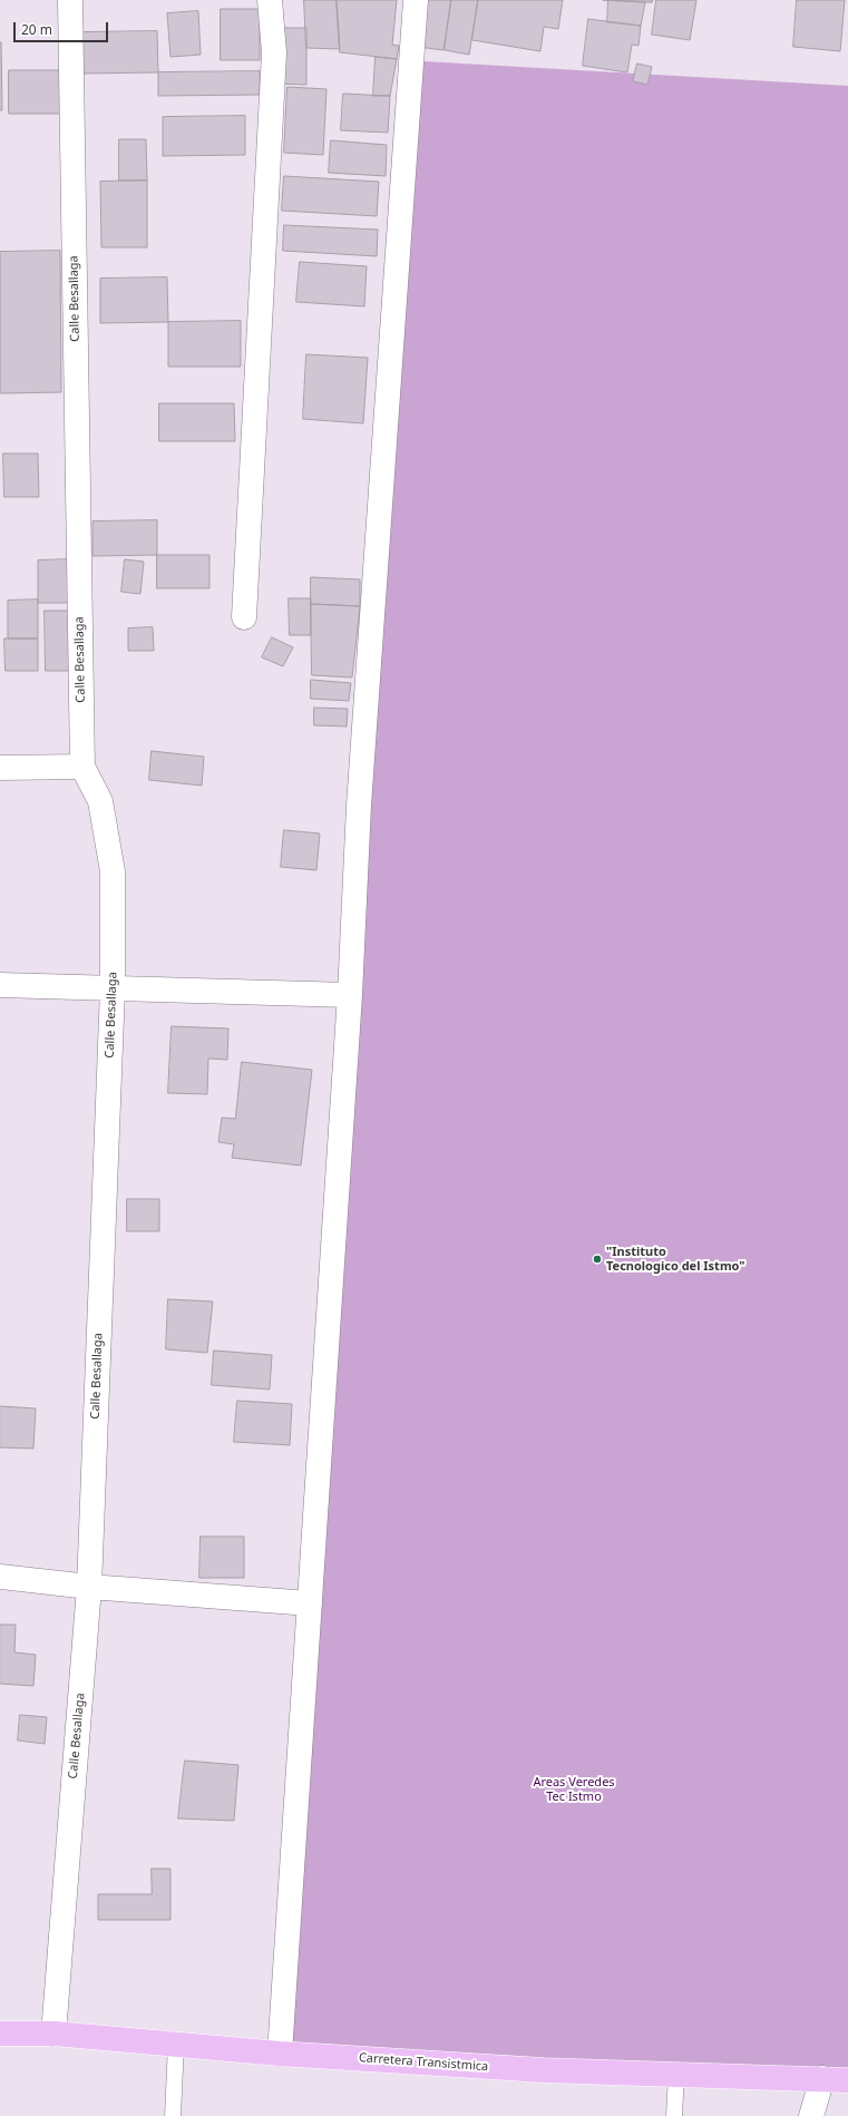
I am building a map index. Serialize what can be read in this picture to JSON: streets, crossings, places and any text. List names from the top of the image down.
{
  "streets": {
    "main road": ["Carretera Transistmica"],
    "street": ["Calle Besallaga"]
  },
  "crossings": [
    ["Calle Besallaga", "Carretera Transistmica"]
  ],
  "parks": ["Areas Veredes Tec Istmo"],
  "places": ["\"Instituto Tecnologico del Istmo\""],
  "scale_bar": "20 m"
}
